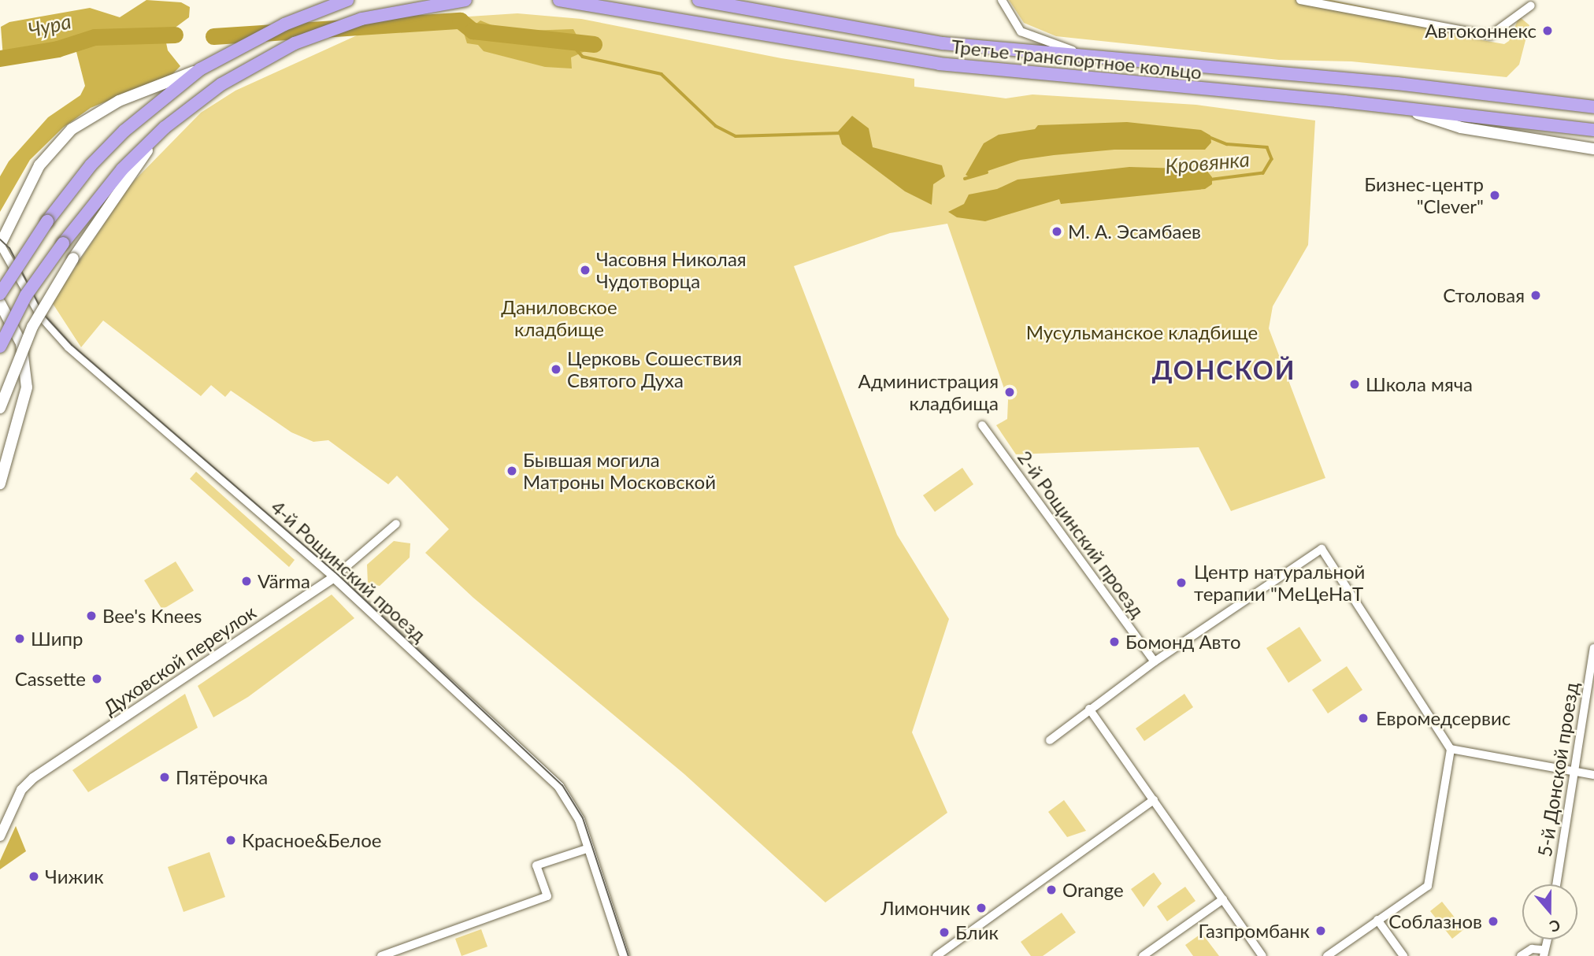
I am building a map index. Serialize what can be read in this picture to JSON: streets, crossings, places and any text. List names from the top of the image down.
{
  "streets": {
    "main road": ["Третье транспортное кольцо"],
    "street": [
      "2-й Рощинский проезд",
      "4-й Рощинский проезд",
      "Духовской переулок",
      "5-й Донской проезд"
    ]
  },
  "crossings": [
    ["4-й Рощинский проезд", "Духовской переулок"]
  ],
  "districts": ["ДОНСКОЙ"],
  "water": ["Чура", "Кровянка"],
  "parks": ["Даниловское кладбище", "Мусульманское кладбище"],
  "places": [
    "Автоконнекс",
    "Бизнес-центр \"Clever\"",
    "М. А. Эсамбаев",
    "Часовня Николая Чудотворца",
    "Столовая",
    "Церковь Сошествия Святого Духа",
    "Школа мяча",
    "Администрация кладбища",
    "Бывшая могила Матроны Московской",
    "Värma",
    "Центр натуральной терапии \"МеЦеНаТ",
    "Bee's Knees",
    "Шипр",
    "Бомонд Авто",
    "Cassette",
    "Евромедсервис",
    "Пятёрочка",
    "Красное&Белое",
    "Чижик",
    "Orange",
    "Лимончик",
    "Соблазнов",
    "Газпромбанк",
    "Блик"
  ],
  "north": "bottom"
}
